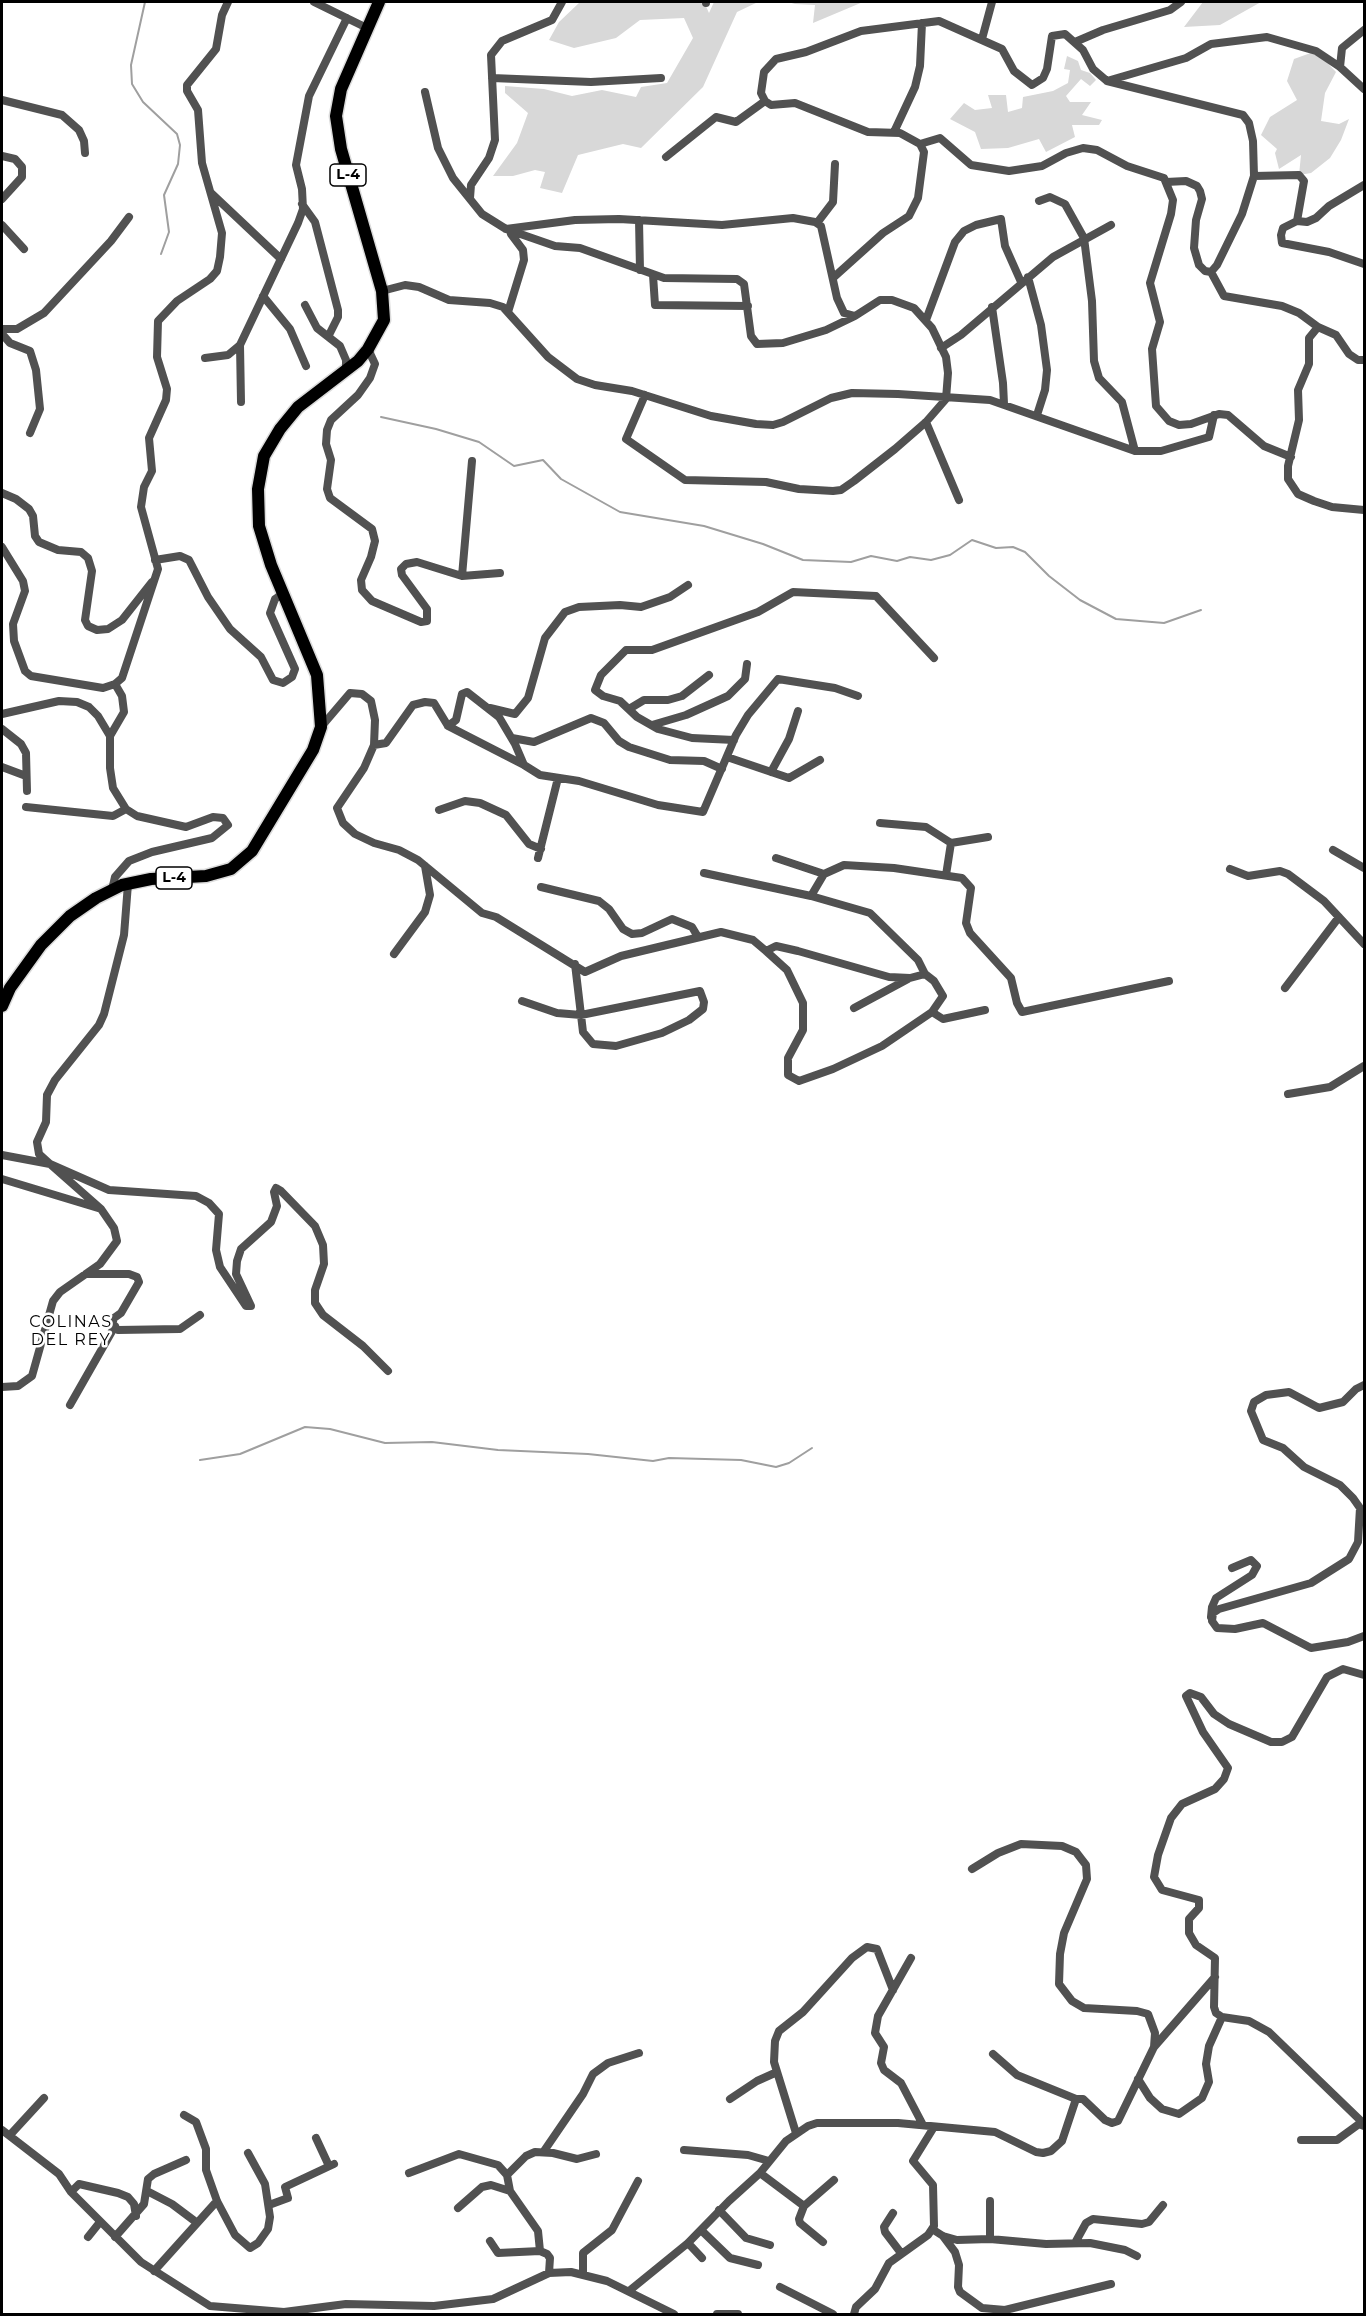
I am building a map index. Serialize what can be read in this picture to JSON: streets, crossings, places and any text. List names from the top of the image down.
{
  "streets": {
    "main road": ["L-4"]
  },
  "districts": ["COLINAS DEL REY"]
}
